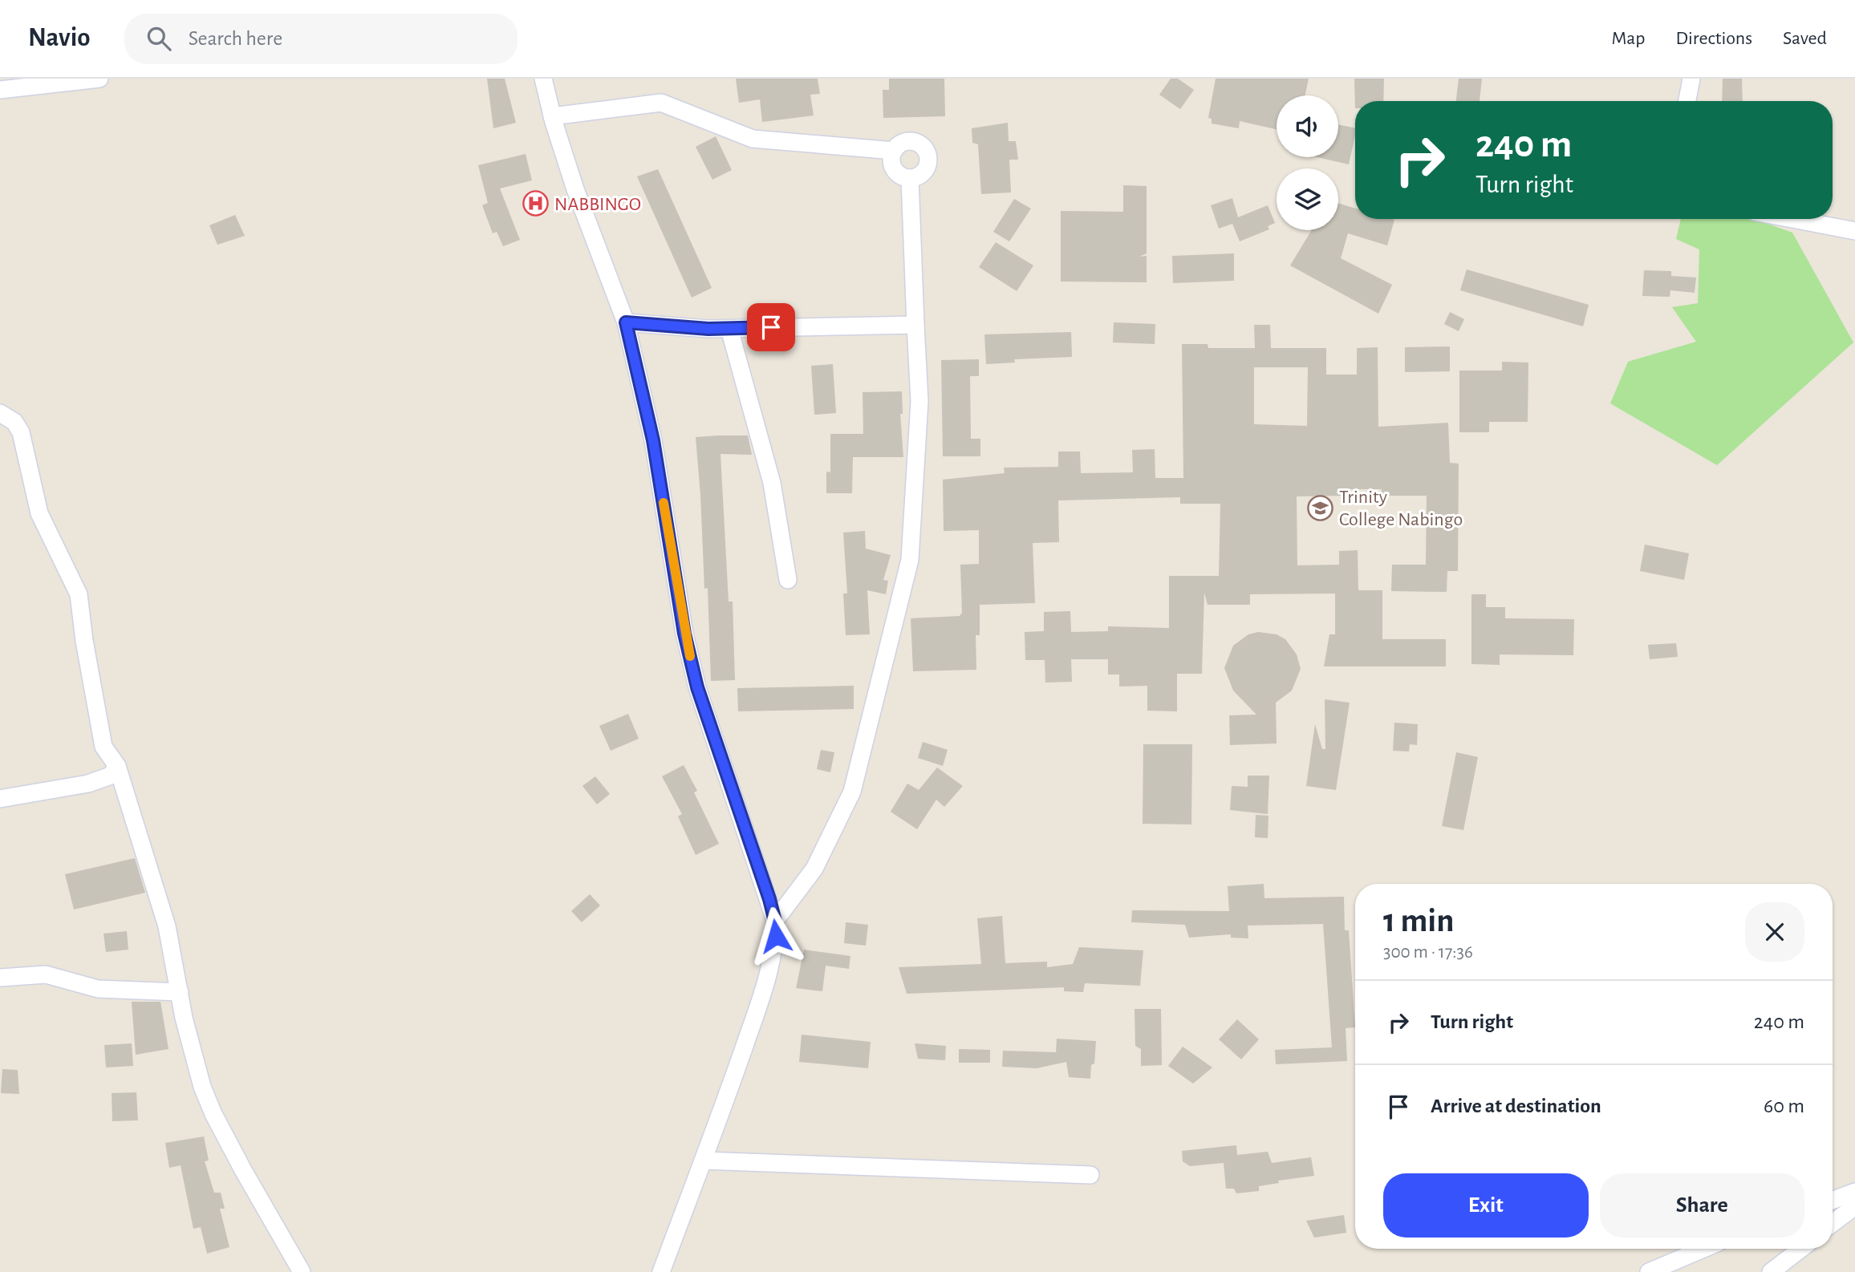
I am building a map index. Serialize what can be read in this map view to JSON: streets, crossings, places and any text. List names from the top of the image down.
{
  "places": {
    "hospital": ["NABBINGO"],
    "school or university": ["Trinity College Nabingo"]
  },
  "page": {
    "header": "Navio",
    "search": "Search here",
    "nav": ["Map", "Directions", "Saved"],
    "turn": ["240 m", "Turn right"],
    "heading": ["1 min", "300 m · 17:36"],
    "list": [
      {
        "name": "Turn right",
        "value": "240 m"
      },
      {
        "name": "Arrive at destination",
        "value": "60 m"
      }
    ],
    "buttons": ["Exit", "Share"]
  }
}
